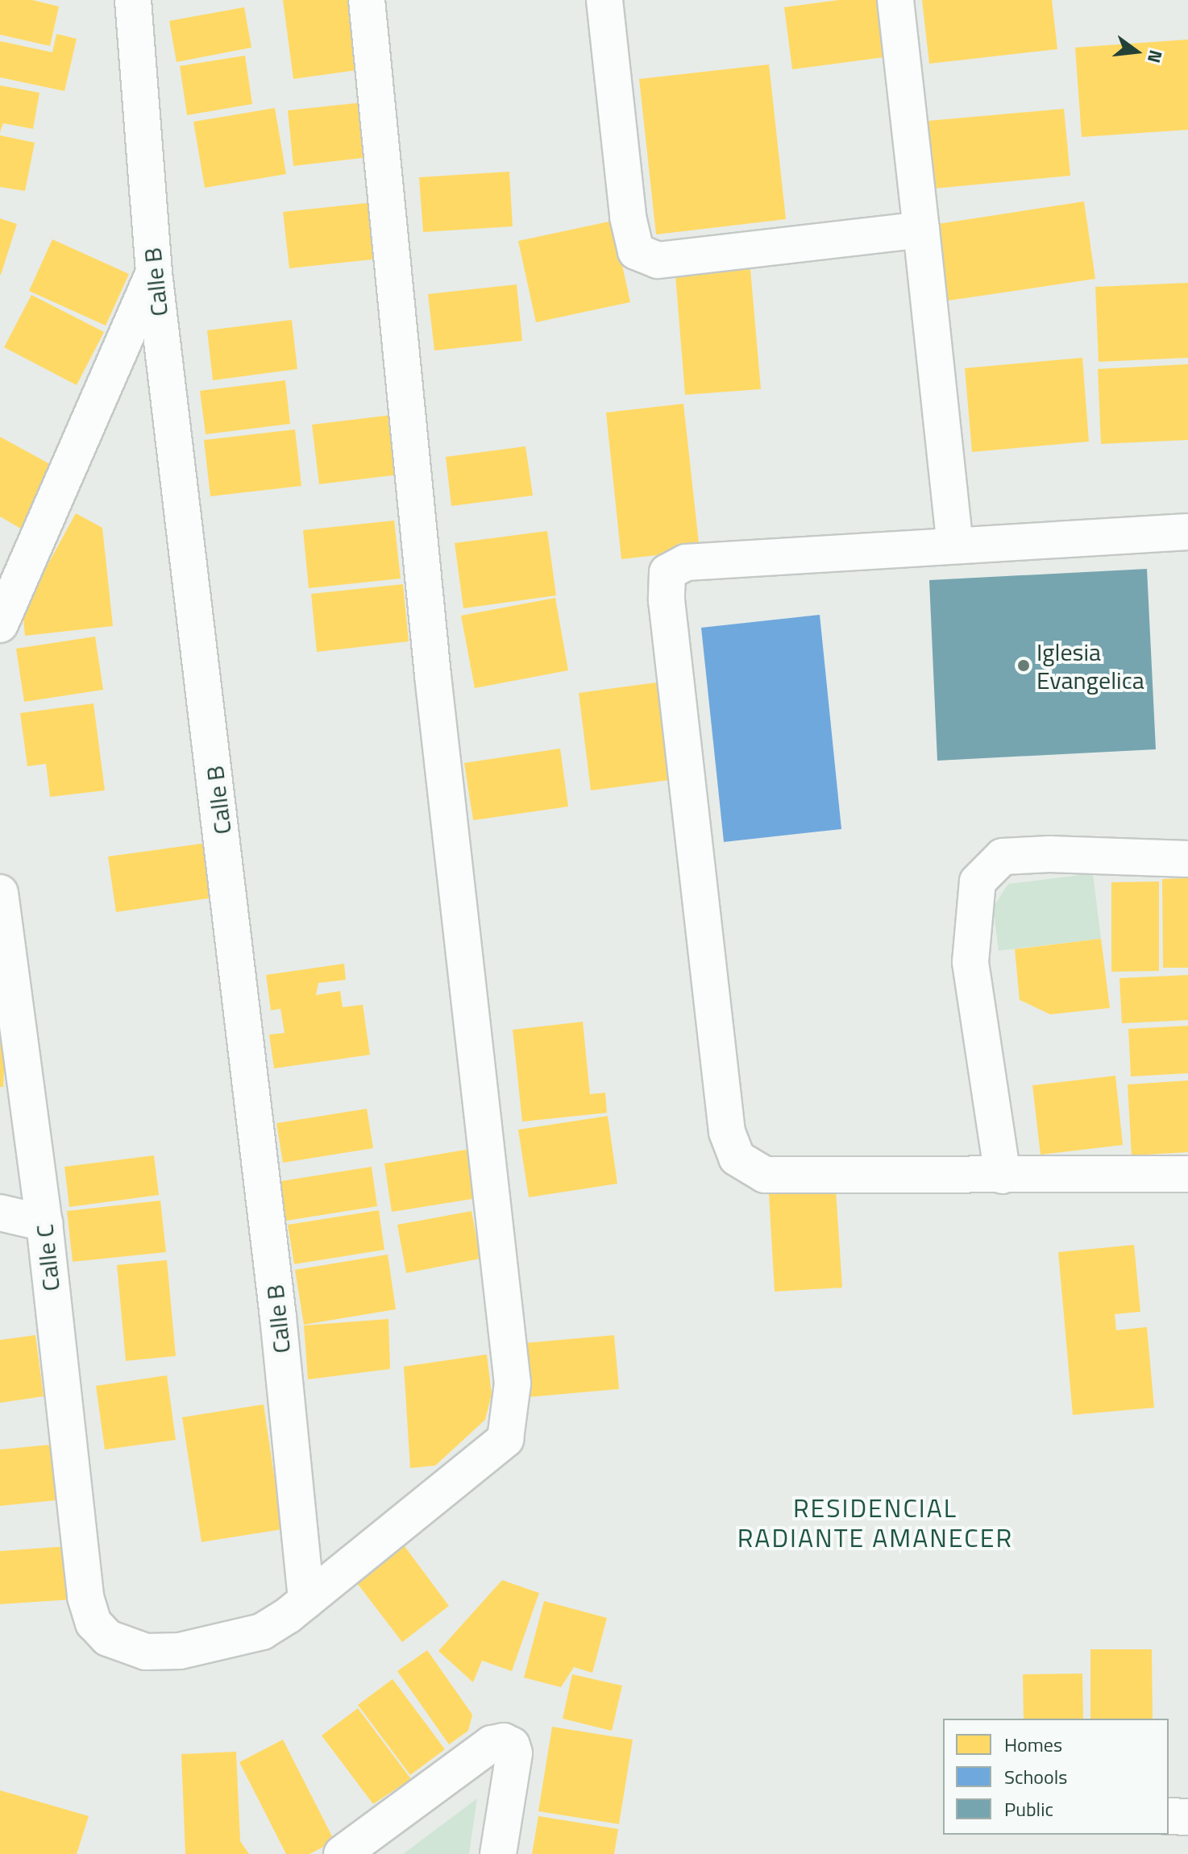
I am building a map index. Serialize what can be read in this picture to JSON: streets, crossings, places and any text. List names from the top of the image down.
{
  "streets": {
    "street": ["Calle B", "Calle C"]
  },
  "crossings": [
    ["Calle B", "Calle C"]
  ],
  "districts": ["RESIDENCIAL RADIANTE AMANECER"],
  "places": ["Iglesia Evangelica"],
  "legend": ["Homes", "Schools", "Public"],
  "north": "right"
}
